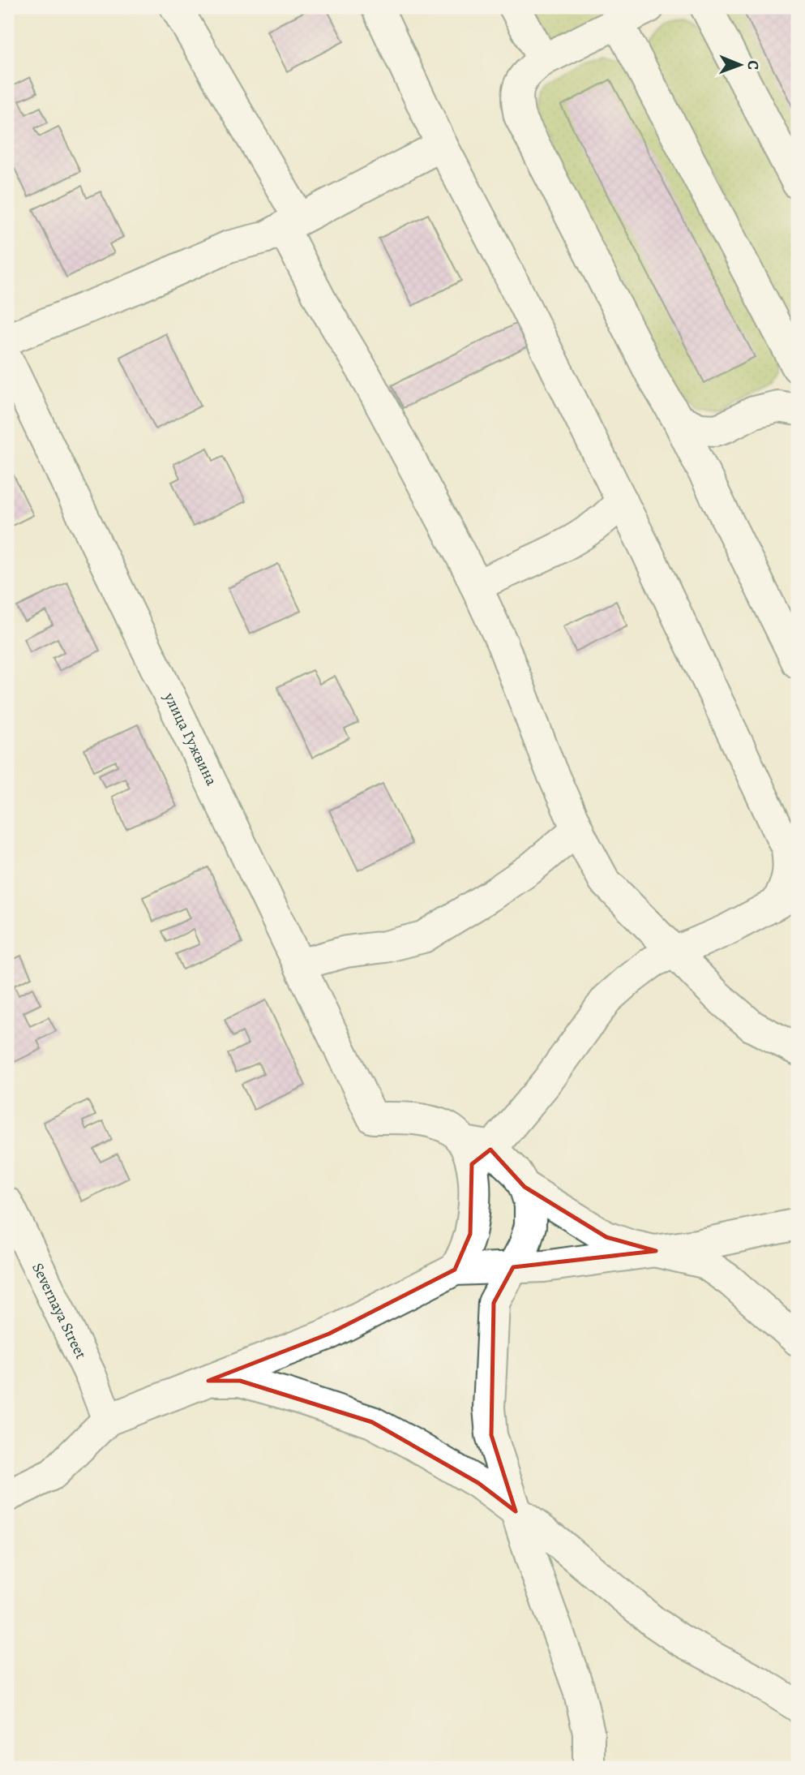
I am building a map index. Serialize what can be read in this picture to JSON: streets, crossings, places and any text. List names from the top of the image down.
{
  "streets": {
    "street": ["улица Гужвина", "Severnaya Street"]
  },
  "north": "right"
}
